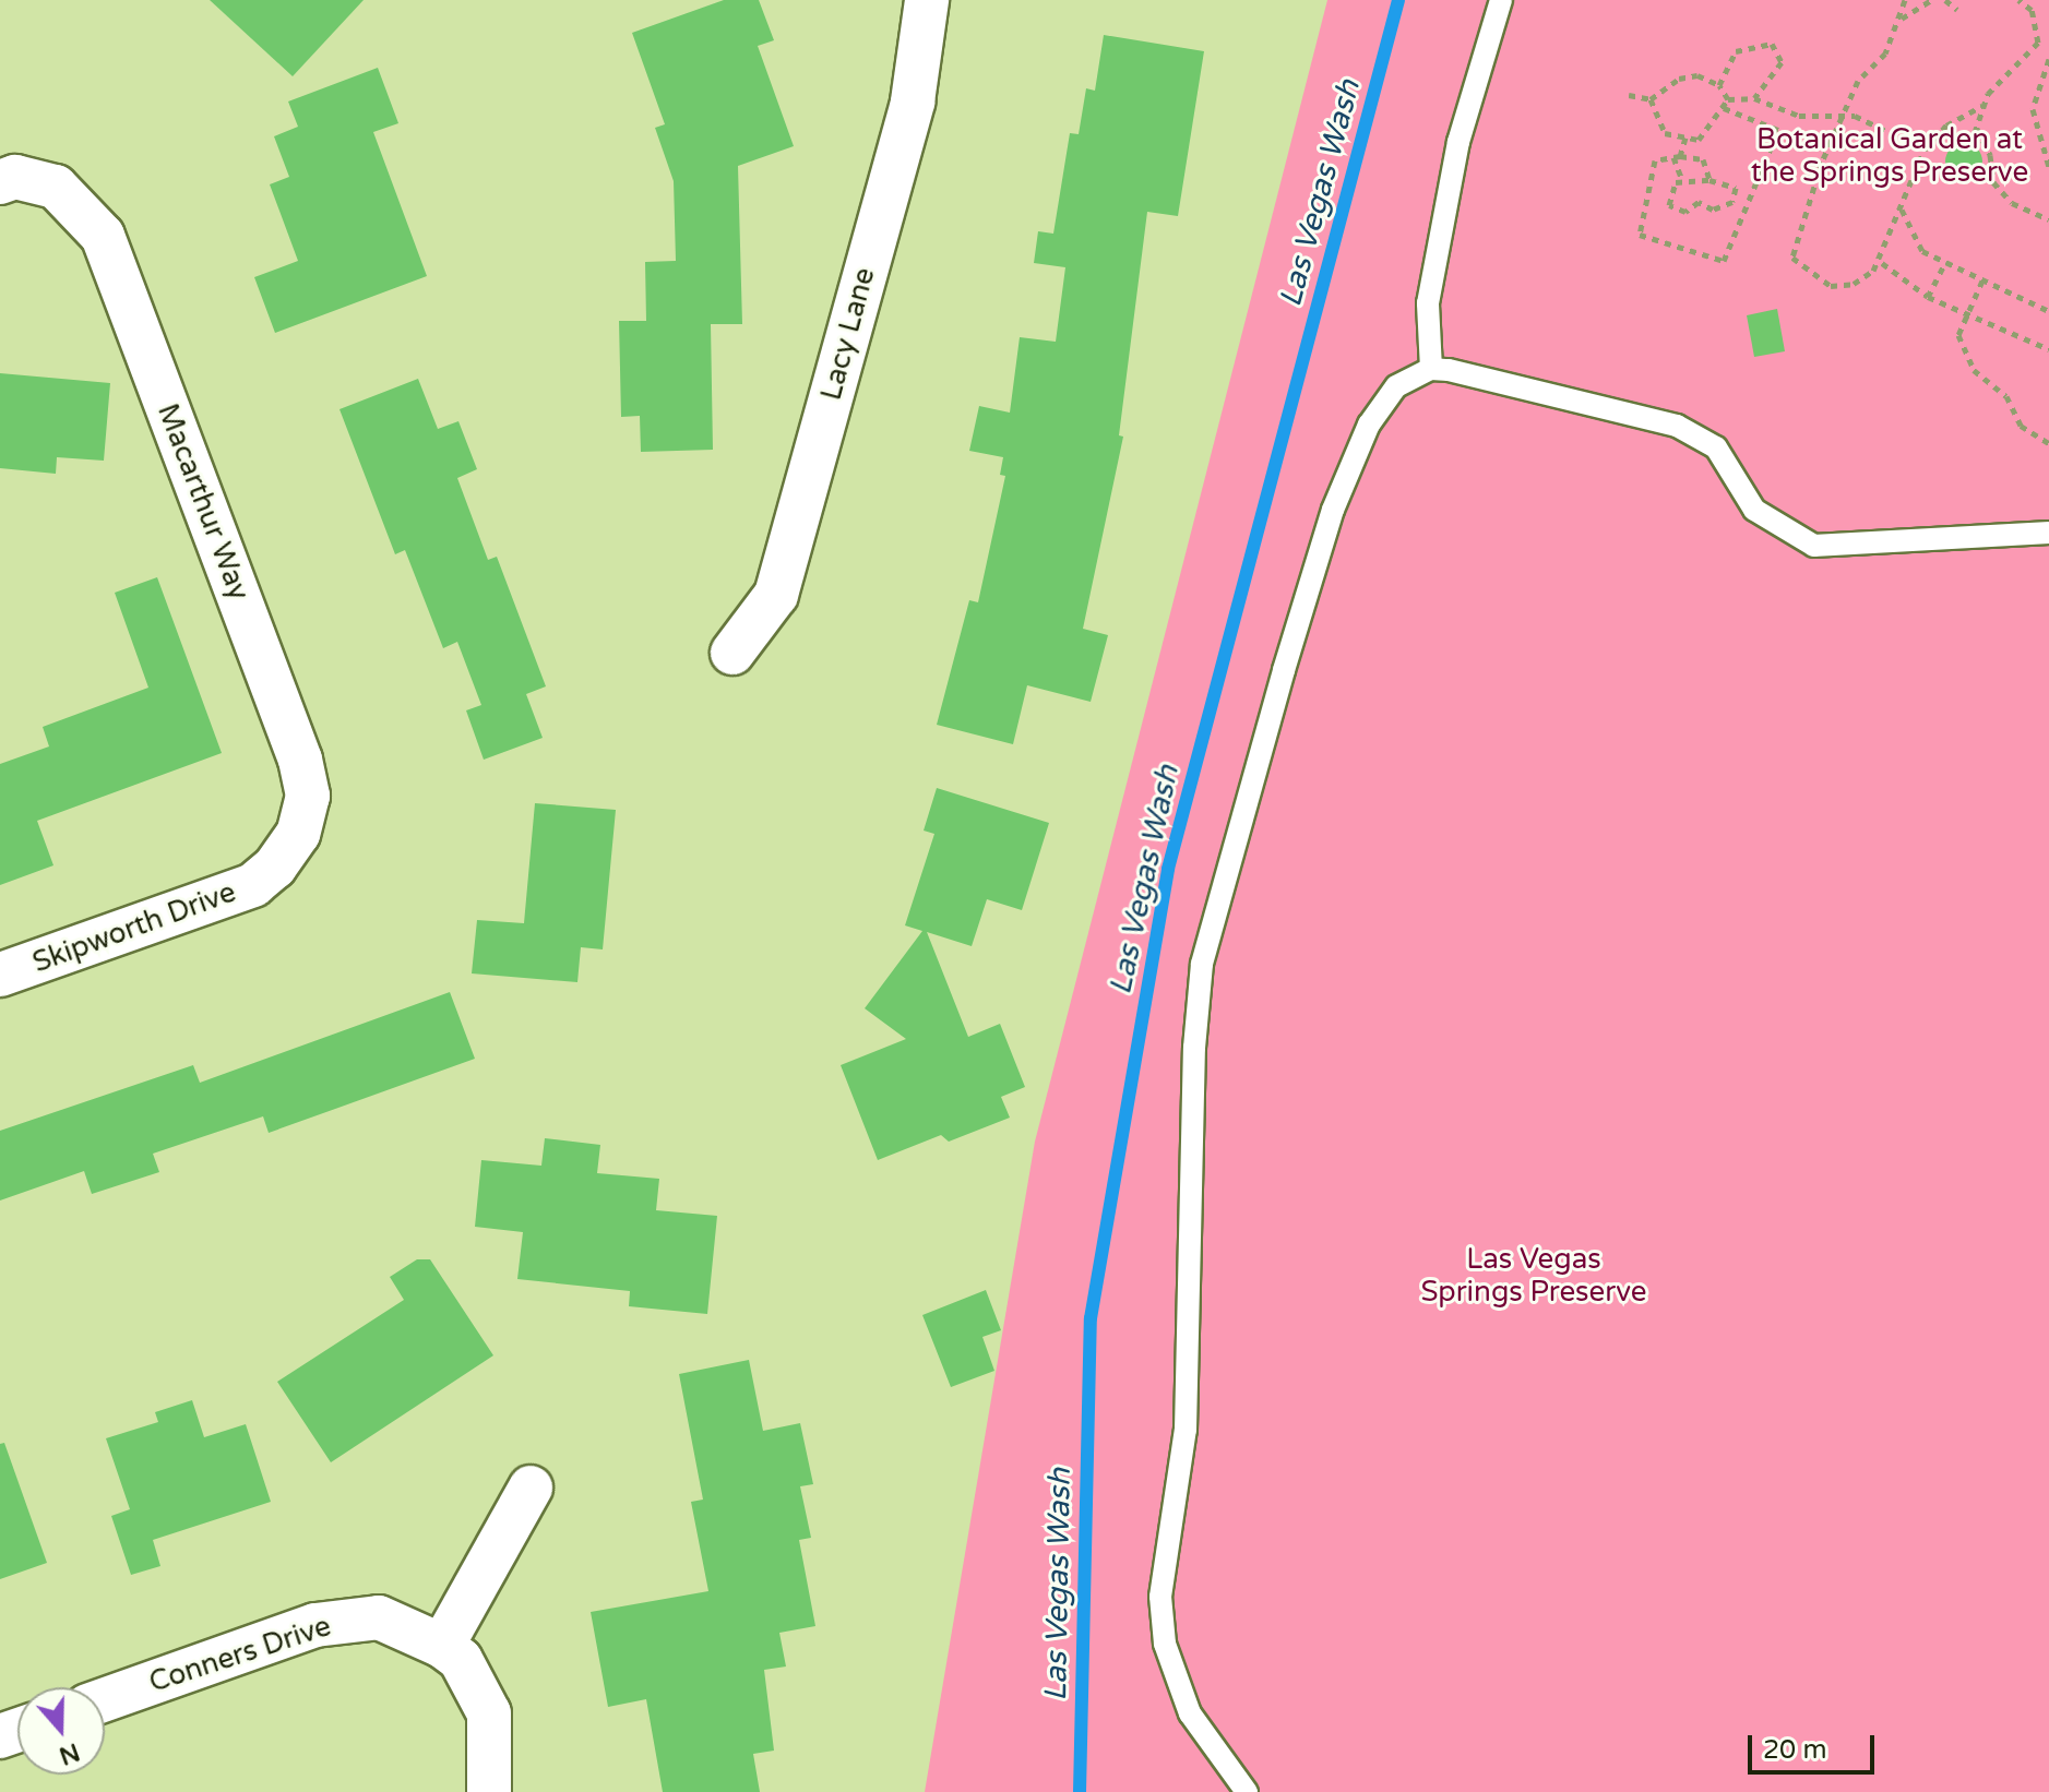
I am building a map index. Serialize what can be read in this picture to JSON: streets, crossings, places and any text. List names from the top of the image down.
{
  "streets": {
    "street": [
      "Lacy Lane",
      "Macarthur Way",
      "Skipworth Drive",
      "Conners Drive"
    ]
  },
  "crossings": [
    ["Macarthur Way", "Skipworth Drive"]
  ],
  "water": ["Las Vegas Wash"],
  "parks": ["Botanical Garden at the Springs Preserve", "Las Vegas Springs Preserve"],
  "scale_bar": "20 m",
  "north": "bottom"
}
